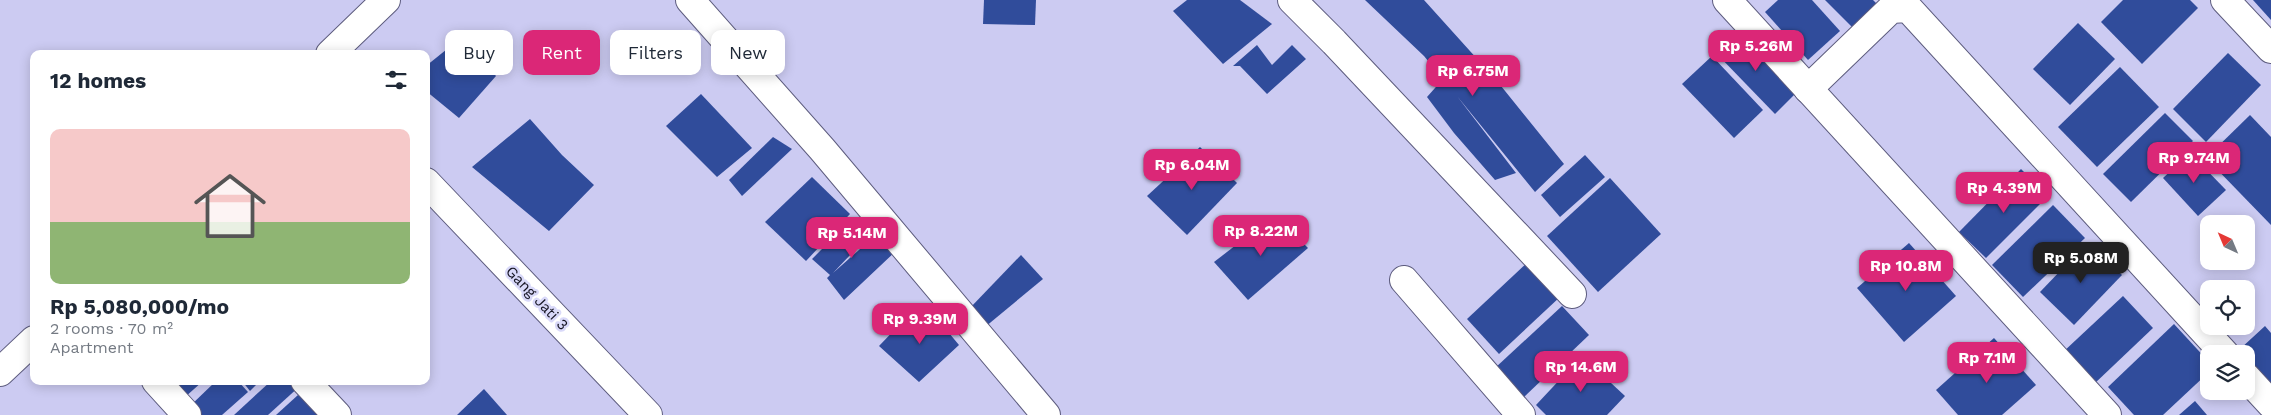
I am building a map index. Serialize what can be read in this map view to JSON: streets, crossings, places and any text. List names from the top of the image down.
{
  "streets": {
    "street": ["Gang Jati 3"]
  },
  "north": "top left",
  "page": {
    "price": [
      "Rp 5.26M",
      "Rp 6.75M",
      "Rp 9.74M",
      "Rp 6.04M",
      "Rp 4.39M",
      "Rp 8.22M",
      "Rp 5.14M",
      "Rp 5.08M",
      "Rp 10.8M",
      "Rp 9.39M",
      "Rp 7.1M",
      "Rp 14.6M"
    ],
    "chip": [
      "Buy",
      "Rent",
      "Filters",
      "New"
    ],
    "heading": "12 homes",
    "list": [
      {
        "name": "Rp 5,080,000/mo",
        "note": "2 rooms · 70 m² · Apartment"
      }
    ]
  }
}
